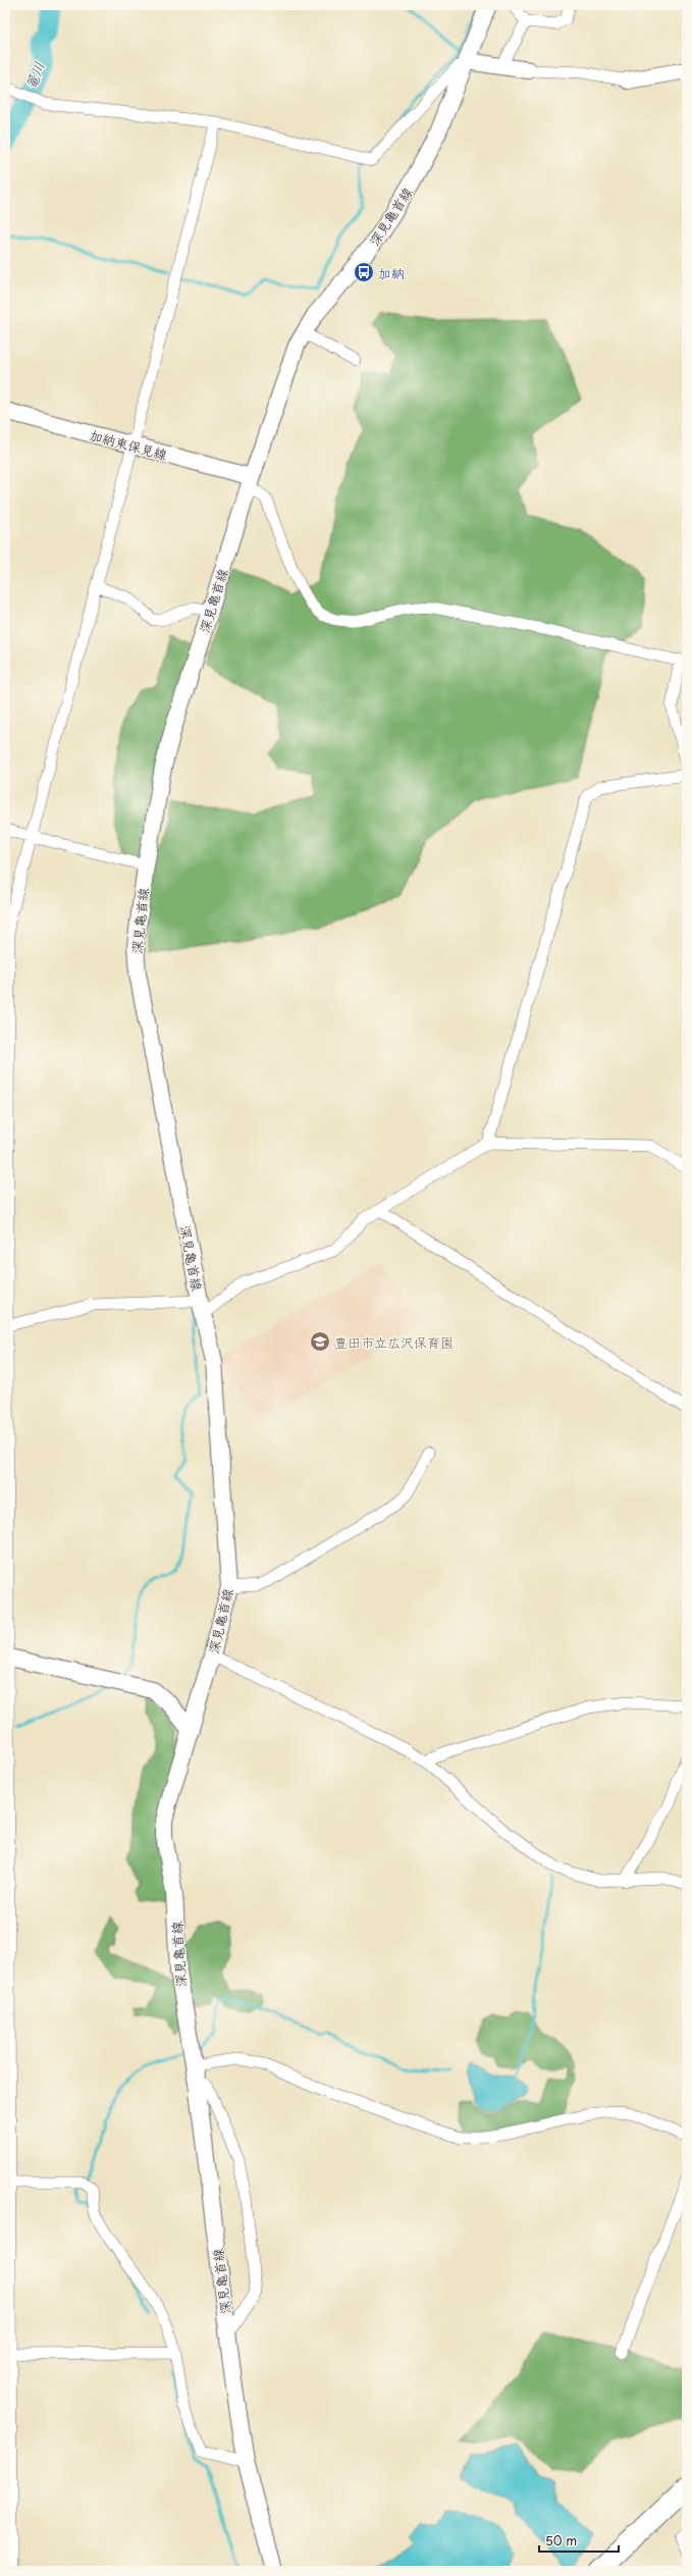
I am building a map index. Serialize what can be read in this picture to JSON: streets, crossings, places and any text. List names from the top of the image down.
{
  "streets": {
    "main road": ["深見亀首線", "加納東保見線"]
  },
  "crossings": [
    ["深見亀首線", "加納東保見線"]
  ],
  "water": ["篭川"],
  "places": {
    "bus stop": ["加納"],
    "school or university": ["豊田市立広沢保育園"]
  },
  "scale_bar": "50 m"
}
